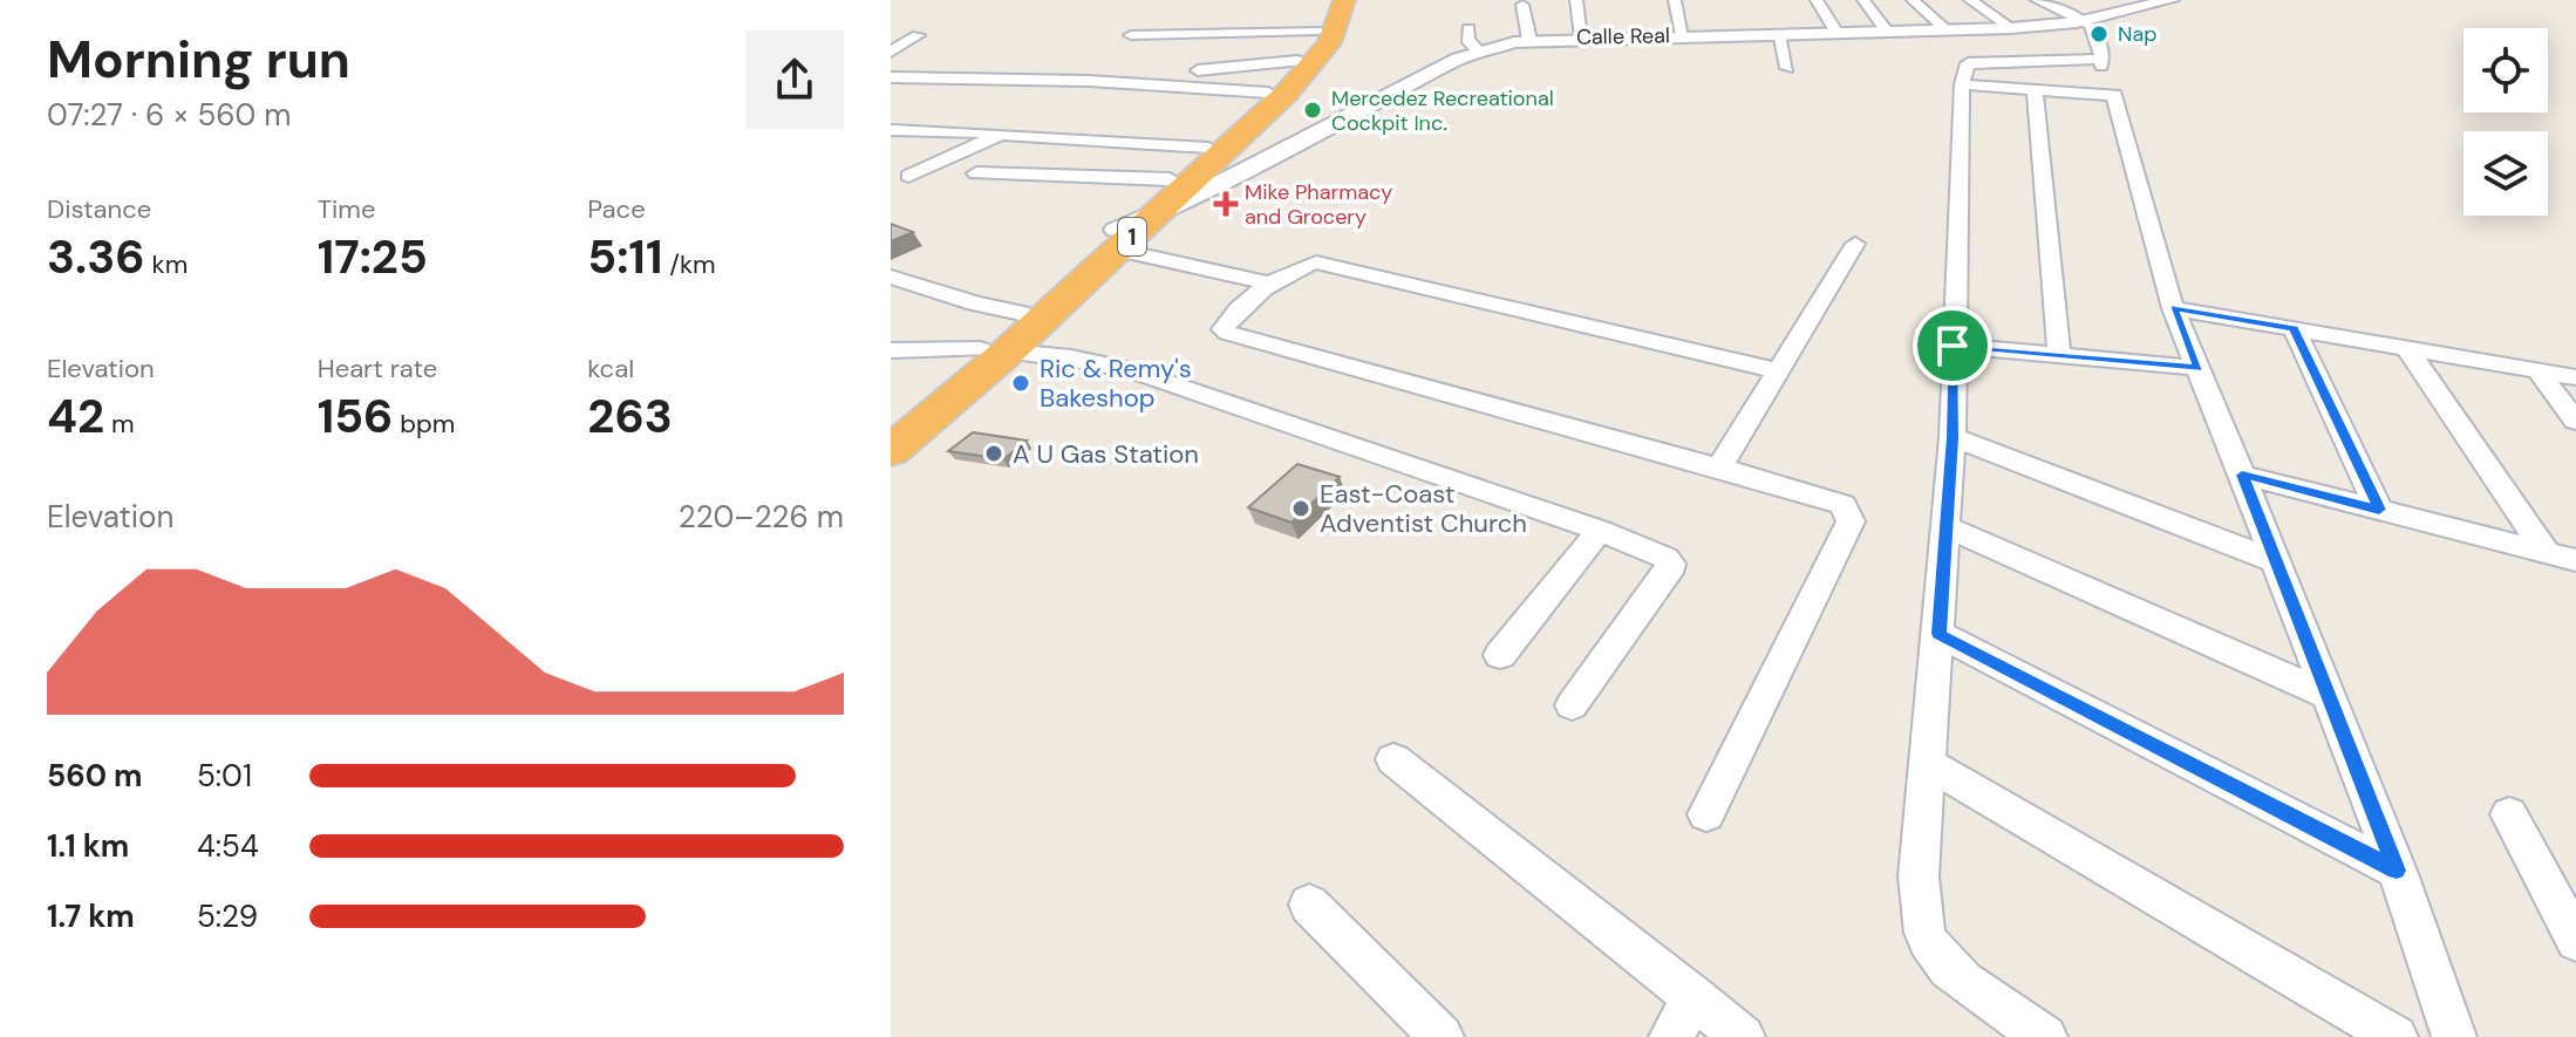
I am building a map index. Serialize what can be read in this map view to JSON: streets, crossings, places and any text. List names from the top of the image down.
{
  "streets": {
    "highway": ["1"],
    "street": ["Calle Real"]
  },
  "crossings": [
    ["Calle Real", "1"]
  ],
  "places": {
    "other": [
      "Nap",
      "Mercedez Recreational Cockpit Inc.",
      "Ric & Remy's Bakeshop",
      "A U Gas Station",
      "East-Coast Adventist Church"
    ],
    "health": ["Mike Pharmacy and Grocery"]
  },
  "page": {
    "heading": ["Morning run", "07:27 · 6 × 560 m"],
    "stats": [
      ["Distance", "3.36 km"],
      ["Time", "17:25"],
      ["Pace", "5:11 /km"],
      ["Elevation", "42 m"],
      ["Heart rate", "156 bpm"],
      ["kcal", "263"]
    ],
    "chart": ["Elevation", "220–226 m"],
    "list": [
      {
        "name": "560 m",
        "note": "5:01"
      },
      {
        "name": "1.1 km",
        "note": "4:54"
      },
      {
        "name": "1.7 km",
        "note": "5:29"
      }
    ]
  }
}
